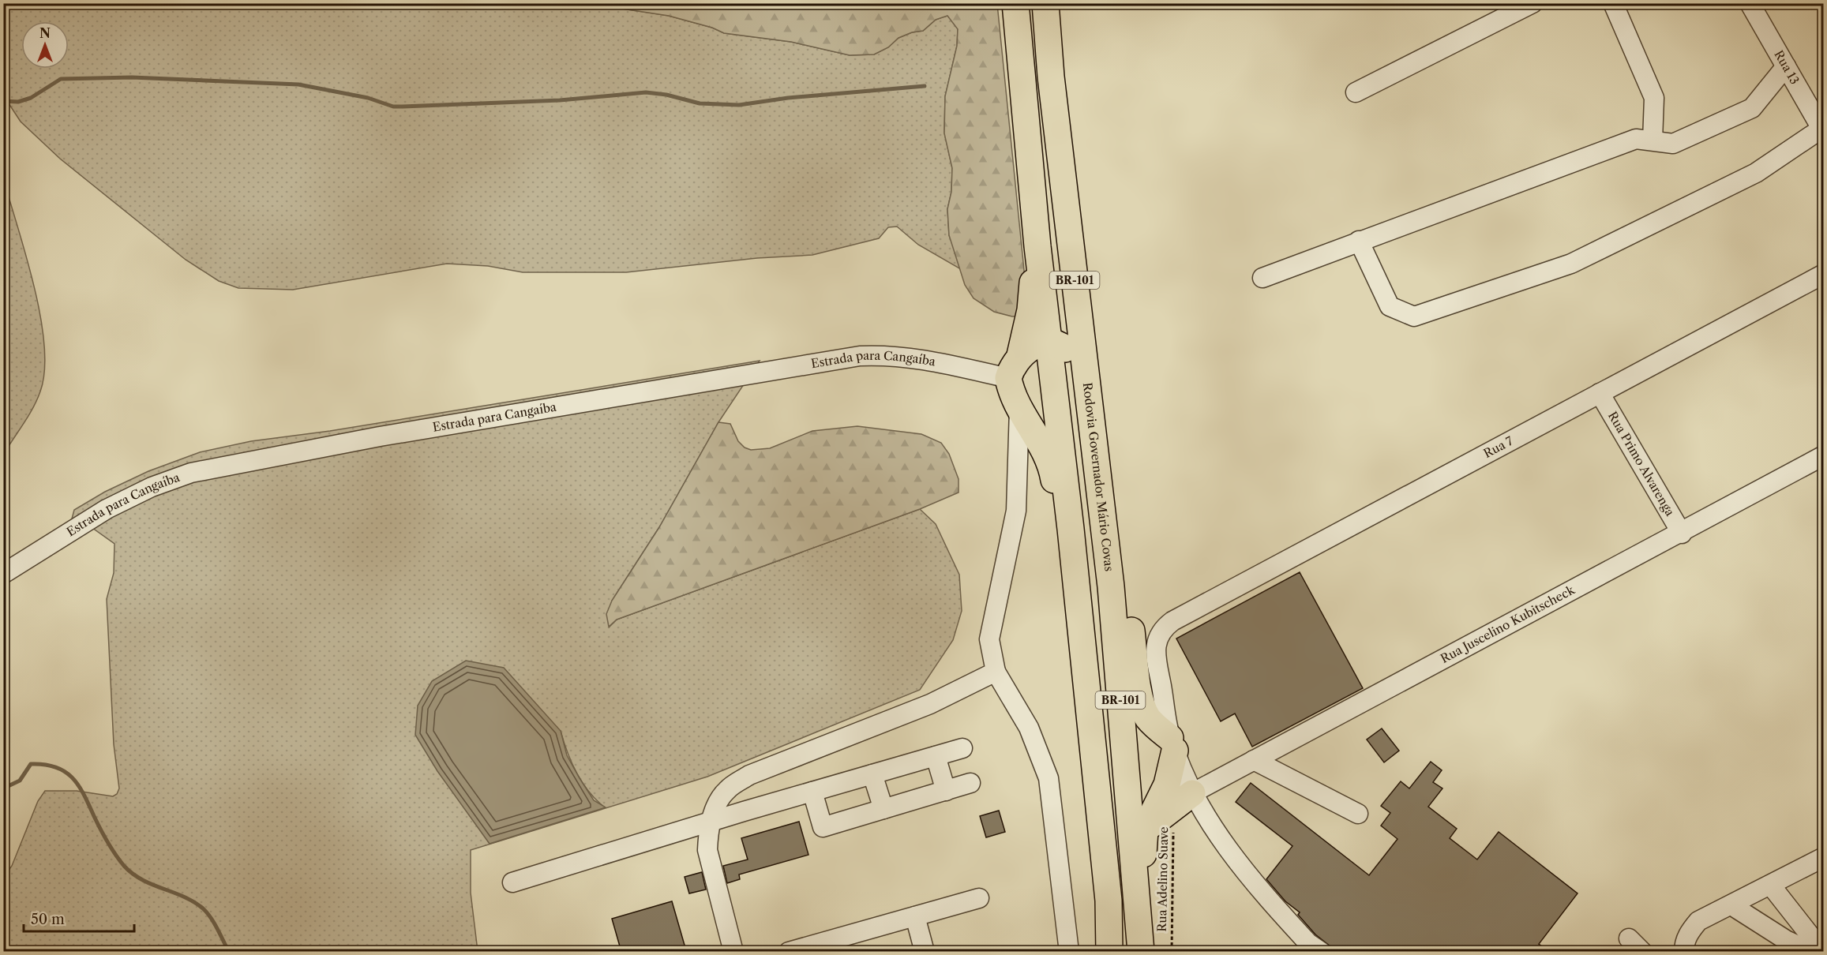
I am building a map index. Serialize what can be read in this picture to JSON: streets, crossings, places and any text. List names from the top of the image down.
{
  "streets": {
    "highway": ["BR-101", "Rodovia Governador Mário Covas"],
    "street": [
      "Rua 13",
      "Estrada para Cangaíba",
      "Rua 7",
      "Rua Primo Alvarenga",
      "Rua Juscelino Kubitscheck"
    ],
    "path": ["Rua Adelino Suave"]
  },
  "crossings": [
    ["Rua 7", "Rua Primo Alvarenga"],
    ["Rua 7", "Rua Juscelino Kubitscheck"],
    ["Rua 7", "Rua Adelino Suave"],
    ["Rua Primo Alvarenga", "Rua Juscelino Kubitscheck"],
    ["Rua Juscelino Kubitscheck", "Rua Adelino Suave"]
  ],
  "scale_bar": "50 m",
  "north": "top"
}
